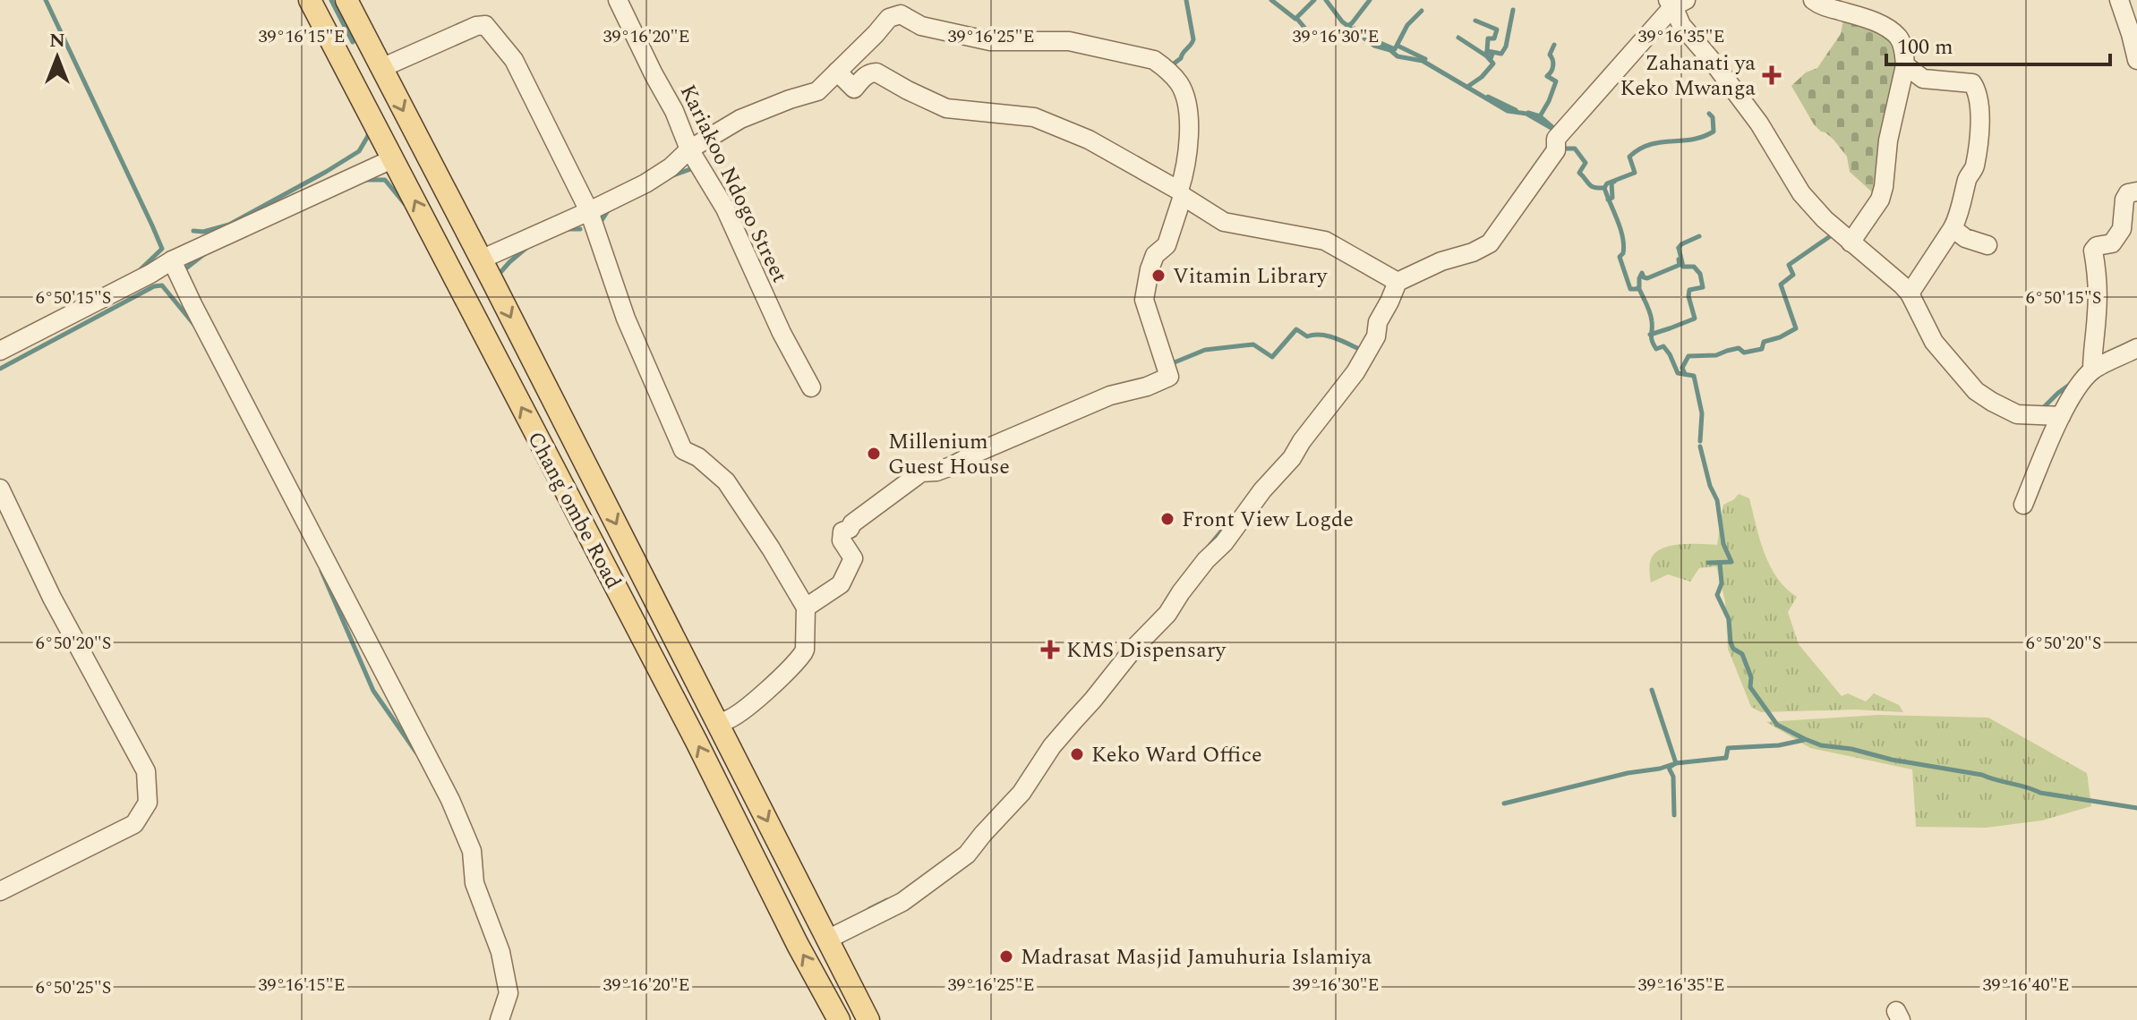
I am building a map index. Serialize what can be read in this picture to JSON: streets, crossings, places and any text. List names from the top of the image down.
{
  "streets": {
    "main road": ["Chang'ombe Road"],
    "street": ["Kariakoo Ndogo Street"]
  },
  "places": {
    "health": ["Zahanati ya Keko Mwanga", "KMS Dispensary"],
    "other": [
      "Vitamin Library",
      "Millenium Guest House",
      "Front View Logde",
      "Keko Ward Office",
      "Madrasat Masjid Jamuhuria Islamiya"
    ]
  },
  "scale_bar": "100 m",
  "north": "top",
  "coordinates": [
    "39°16'15\"E",
    "39°16'20\"E",
    "39°16'25\"E",
    "39°16'30\"E",
    "39°16'35\"E",
    "6°50'15\"S",
    "6°50'20\"S",
    "39°16'40\"E",
    "6°50'25\"S"
  ]
}
